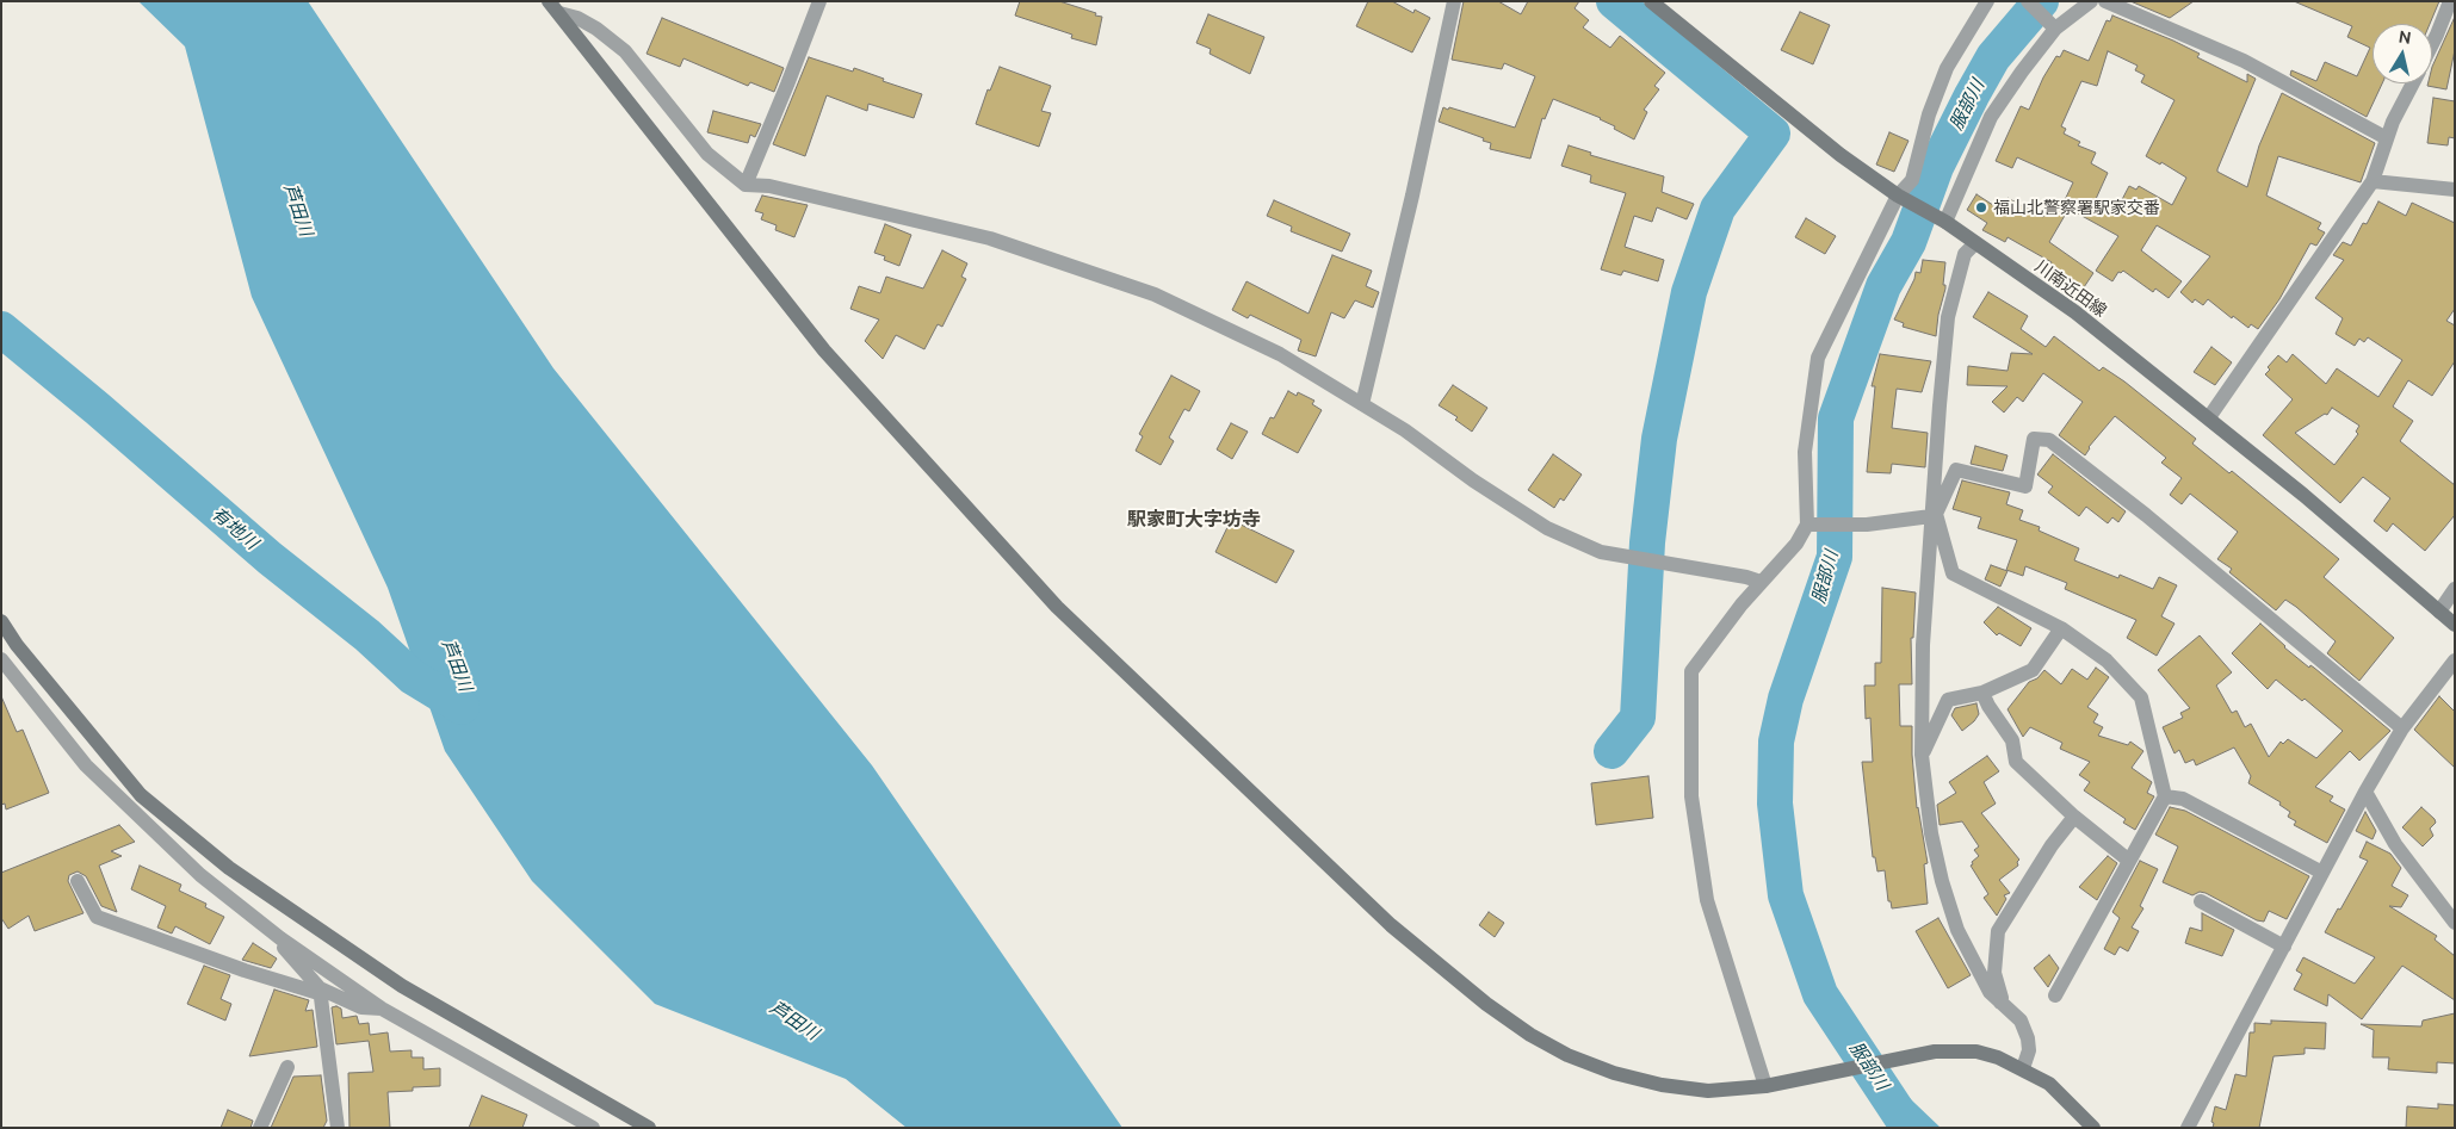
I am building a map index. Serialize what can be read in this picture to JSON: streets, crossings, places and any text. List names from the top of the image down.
{
  "streets": {
    "street": ["川南近田線"]
  },
  "districts": ["駅家町大字坊寺"],
  "water": ["服部川", "芦田川", "有地川"],
  "places": ["福山北警察署駅家交番"],
  "north": "top"
}
